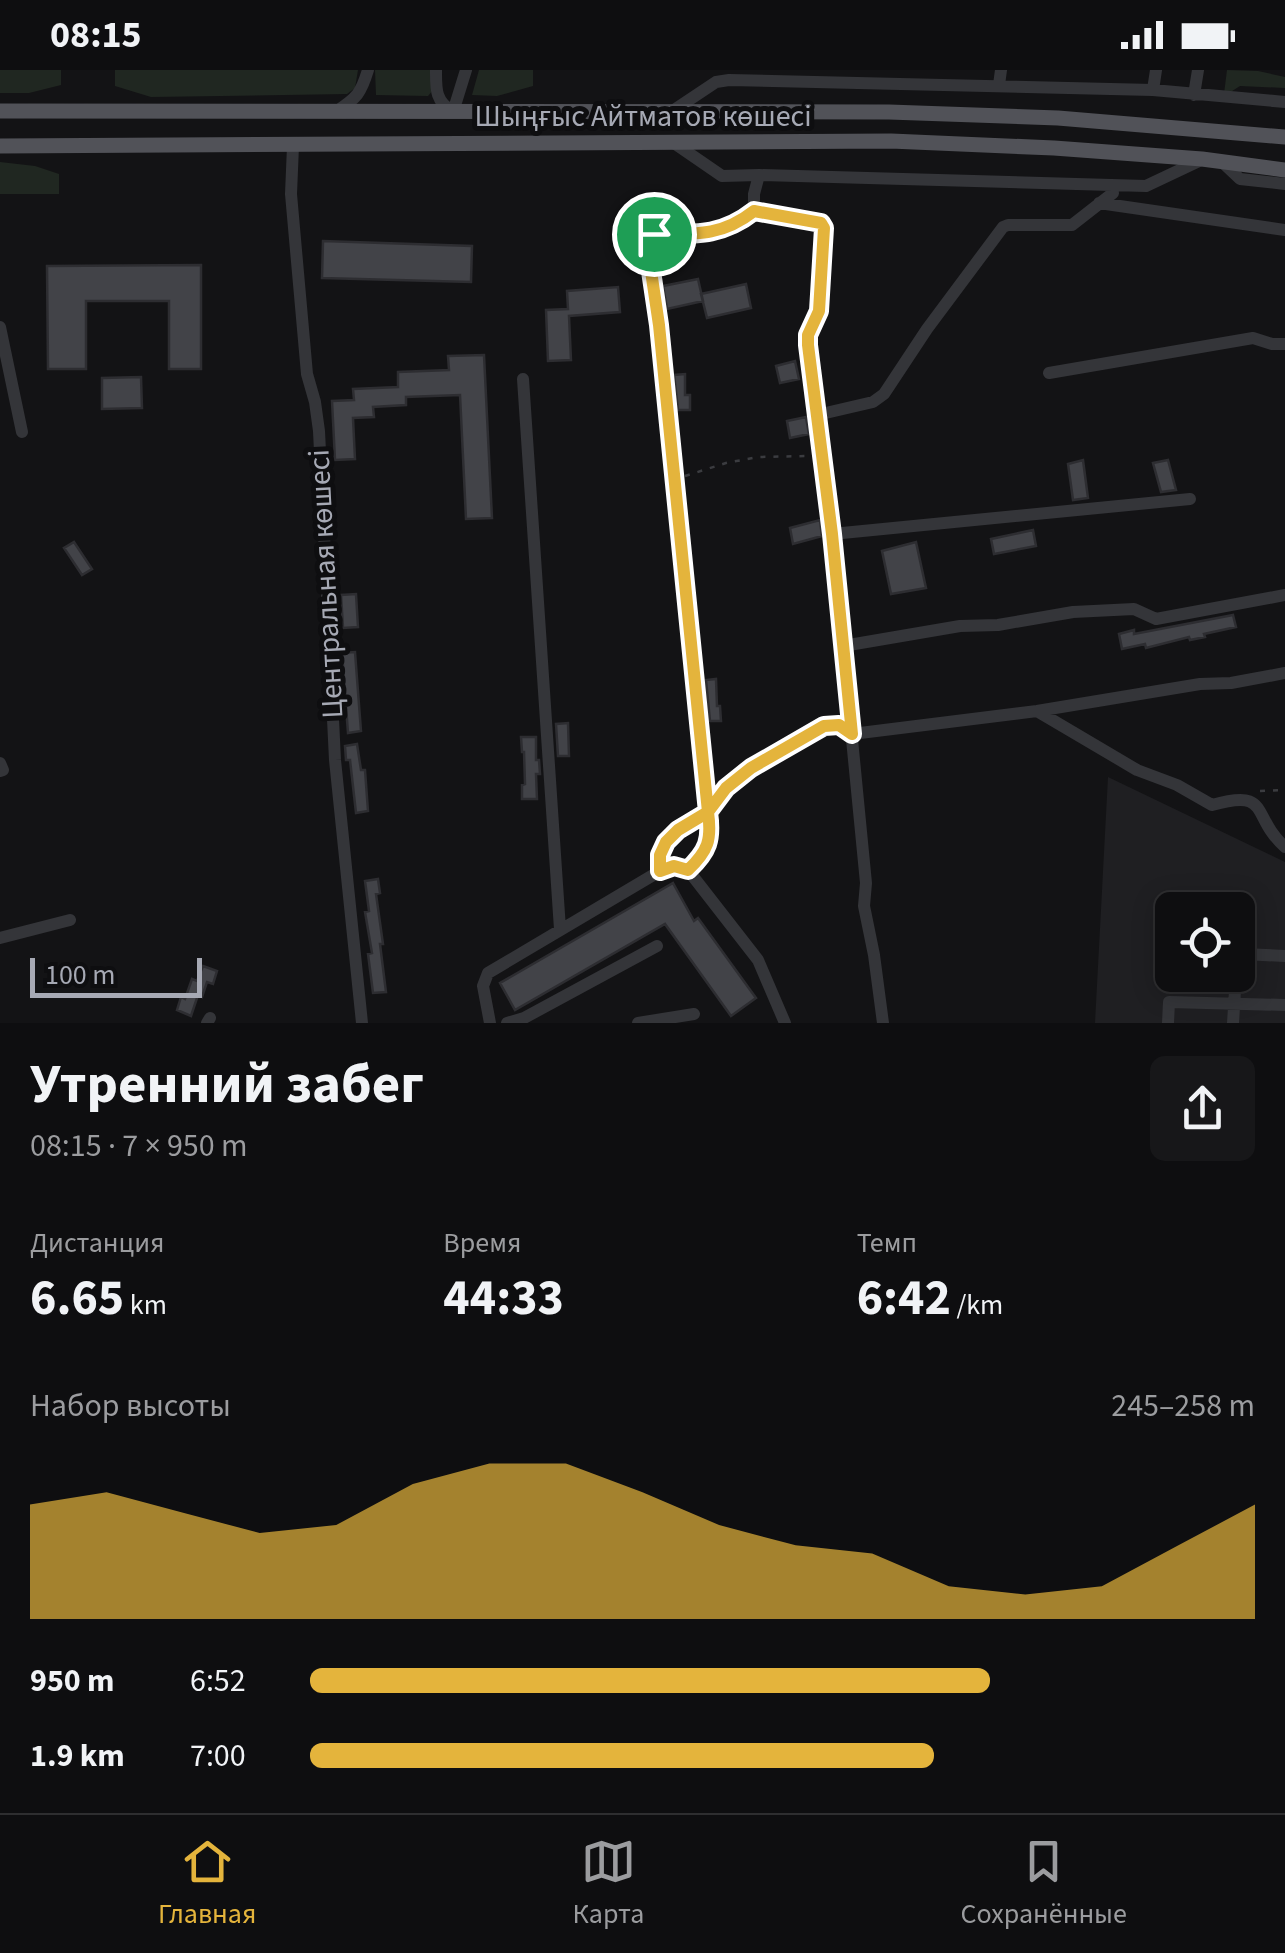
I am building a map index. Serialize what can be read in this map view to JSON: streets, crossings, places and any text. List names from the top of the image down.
{
  "streets": {
    "main road": ["Шыңғыс Айтматов көшесі"],
    "street": ["Центральная көшесі"]
  },
  "crossings": [
    ["Шыңғыс Айтматов көшесі", "Центральная көшесі"]
  ],
  "scale_bar": "100 m",
  "page": {
    "status": "08:15",
    "scale": "100 m",
    "heading": ["Утренний забег", "08:15 · 7 × 950 m"],
    "stats": [
      ["Дистанция", "6.65 km"],
      ["Время", "44:33"],
      ["Темп", "6:42 /km"]
    ],
    "chart": ["Набор высоты", "245–258 m"],
    "list": [
      {
        "name": "950 m",
        "note": "6:52"
      },
      {
        "name": "1.9 km",
        "note": "7:00"
      }
    ],
    "tabs": ["Главная", "Карта", "Сохранённые"]
  }
}
